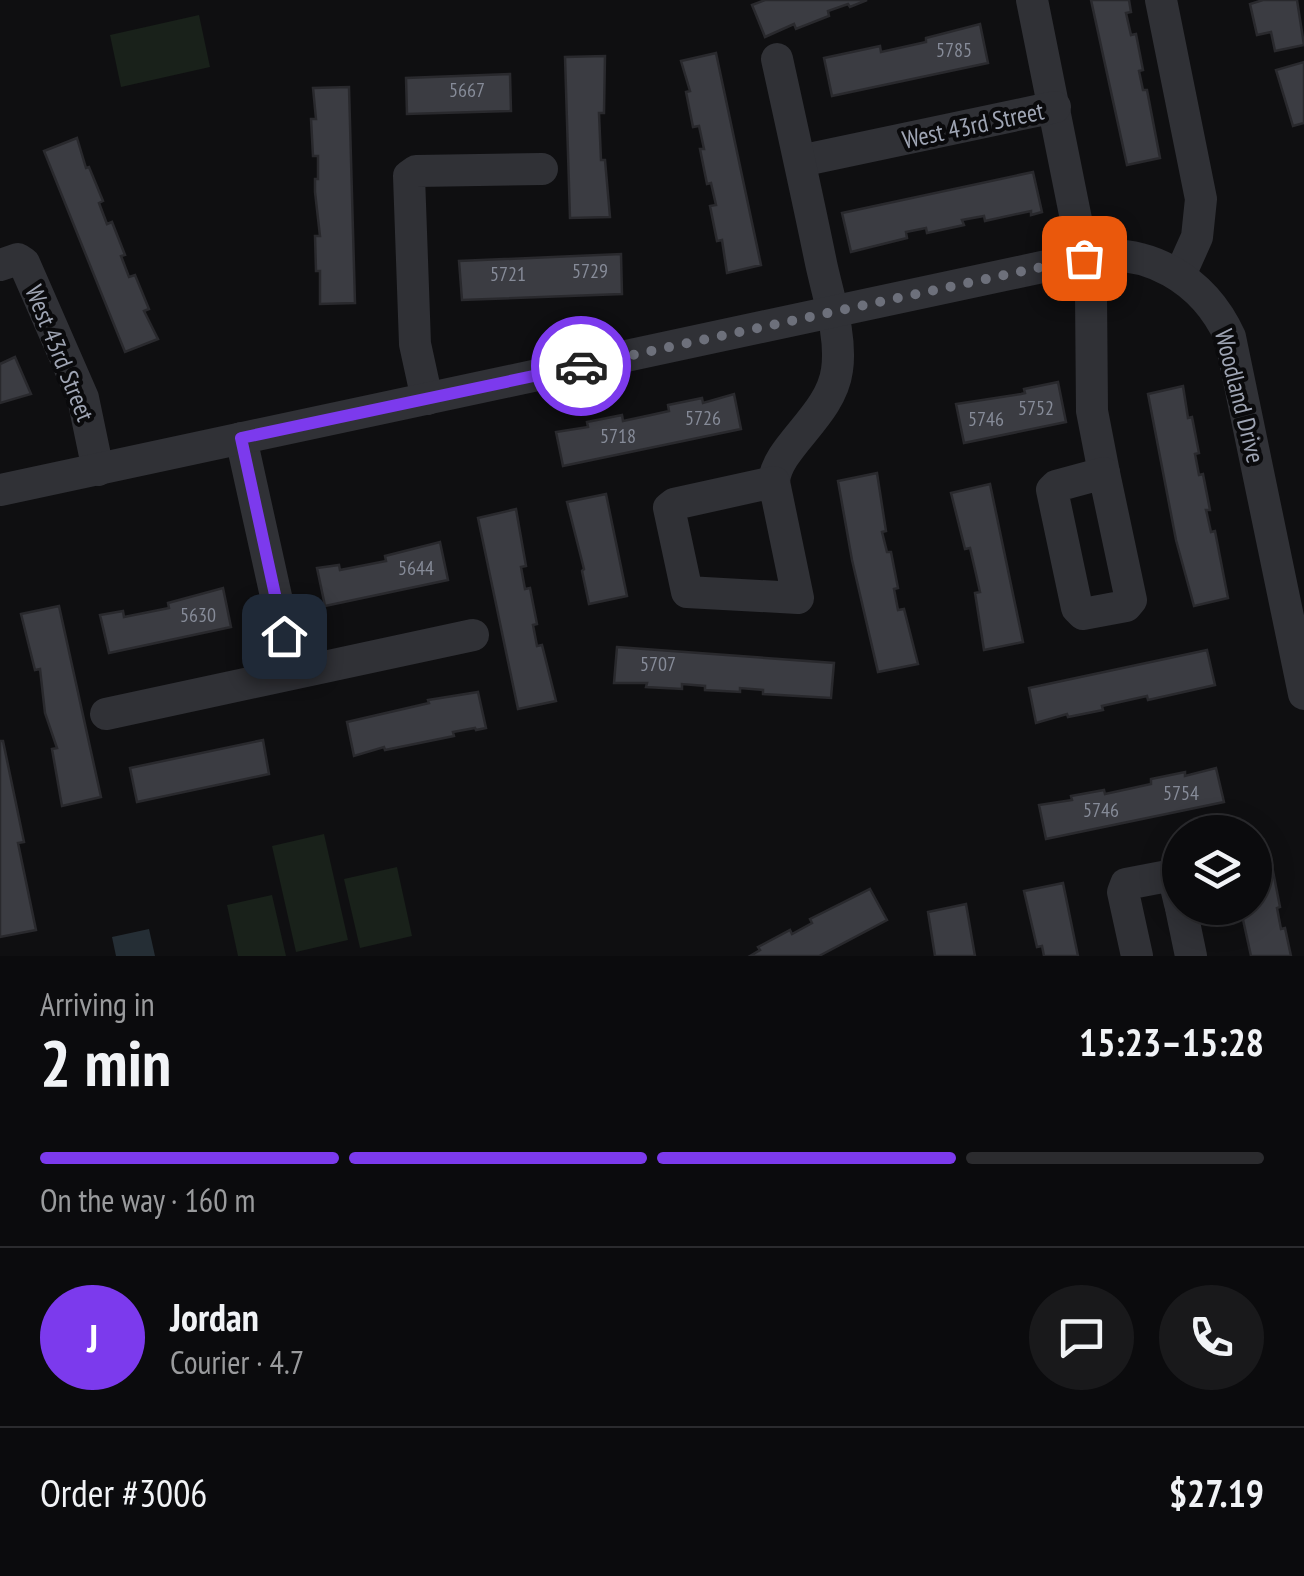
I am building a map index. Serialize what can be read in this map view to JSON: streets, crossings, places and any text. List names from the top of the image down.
{
  "streets": {
    "street": ["West 43rd Street", "Woodland Drive"]
  },
  "house_numbers": [
    "5785",
    "5667",
    "5729",
    "5721",
    "5752",
    "5726",
    "5746",
    "5718",
    "5644",
    "5630",
    "5707",
    "5754",
    "5746"
  ],
  "page": {
    "heading": ["2 min", "Arriving in", "15:23–15:28"],
    "panel": [
      "Jordan",
      "Courier · 4.7",
      "Order #3006",
      "$27.19"
    ],
    "bar": "On the way · 160 m",
    "round": "J"
  }
}
